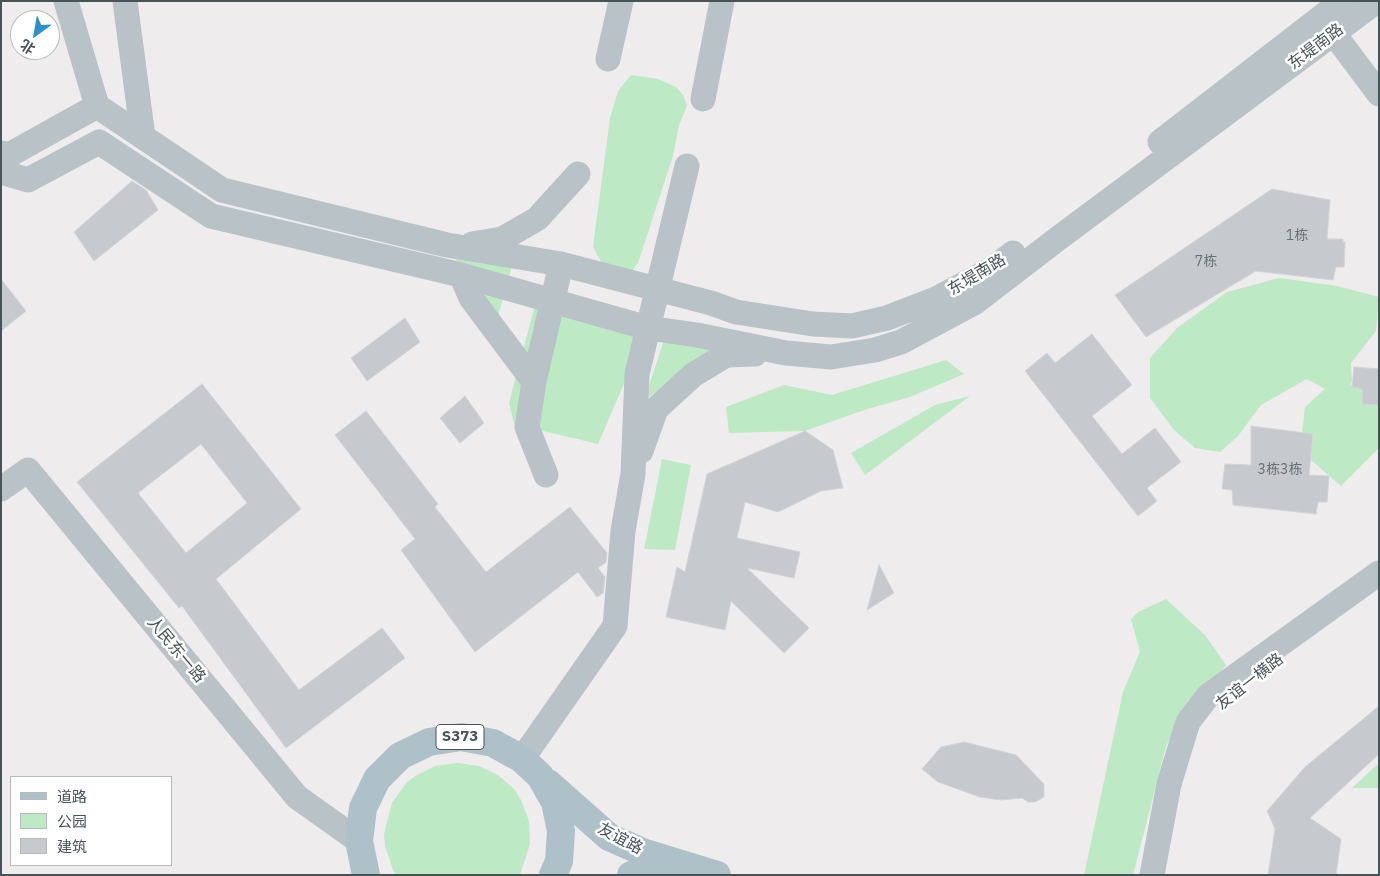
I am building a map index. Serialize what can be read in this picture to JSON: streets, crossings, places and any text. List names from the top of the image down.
{
  "streets": {
    "main road": ["S373", "友谊路"],
    "street": ["东堤南路", "人民东一路", "友谊一横路"]
  },
  "crossings": [
    ["人民东一路", "S373"],
    ["S373", "友谊路"]
  ],
  "house_numbers": ["1栋", "7栋", "3栋3栋"],
  "legend": ["道路", "公园", "建筑"],
  "north": "bottom left"
}
